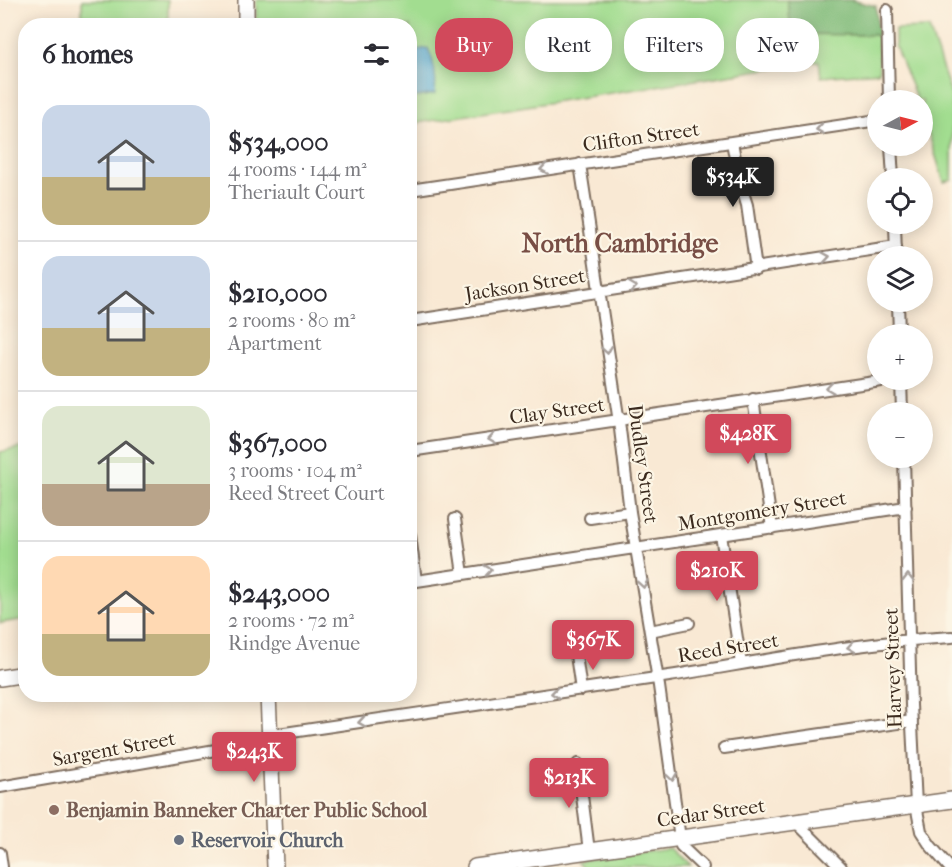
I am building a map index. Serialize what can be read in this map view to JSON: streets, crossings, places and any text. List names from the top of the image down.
{
  "streets": {
    "street": [
      "Clifton Street",
      "Jackson Street",
      "Clay Street",
      "Dudley Street",
      "Montgomery Street",
      "Reed Street",
      "Harvey Street",
      "Sargent Street",
      "Cedar Street"
    ]
  },
  "crossings": [
    ["Clifton Street", "Dudley Street"],
    ["Jackson Street", "Dudley Street"],
    ["Clay Street", "Dudley Street"],
    ["Dudley Street", "Montgomery Street"],
    ["Dudley Street", "Reed Street"],
    ["Dudley Street", "Cedar Street"],
    ["Montgomery Street", "Harvey Street"],
    ["Reed Street", "Harvey Street"],
    ["Reed Street", "Sargent Street"],
    ["Harvey Street", "Cedar Street"]
  ],
  "one_way": [
    "Clifton Street",
    "Jackson Street",
    "Clay Street",
    "Montgomery Street"
  ],
  "districts": ["North Cambridge"],
  "places": ["Benjamin Banneker Charter Public School", "Reservoir Church"],
  "north": "right",
  "page": {
    "chip": [
      "Buy",
      "Rent",
      "Filters",
      "New"
    ],
    "heading": "6 homes",
    "map_buttons": ["+", "−"],
    "list": [
      {
        "name": "$534,000",
        "note": "4 rooms · 144 m² · Theriault Court"
      },
      {
        "name": "$210,000",
        "note": "2 rooms · 80 m² · Apartment"
      },
      {
        "name": "$367,000",
        "note": "3 rooms · 104 m² · Reed Street Court"
      },
      {
        "name": "$243,000",
        "note": "2 rooms · 72 m² · Rindge Avenue"
      }
    ],
    "price": [
      "$534K",
      "$428K",
      "$210K",
      "$367K",
      "$243K",
      "$213K"
    ]
  }
}
